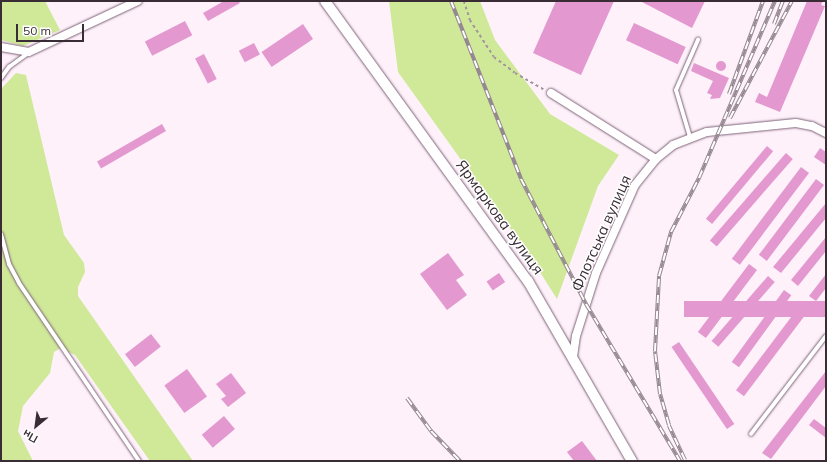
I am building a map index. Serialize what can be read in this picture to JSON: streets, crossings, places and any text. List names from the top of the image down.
{
  "streets": {
    "street": ["Ярмаркова вулиця", "Флотська вулиця"]
  },
  "crossings": [
    ["Ярмаркова вулиця", "Флотська вулиця"]
  ],
  "scale_bar": "50 m",
  "north": "bottom left"
}
